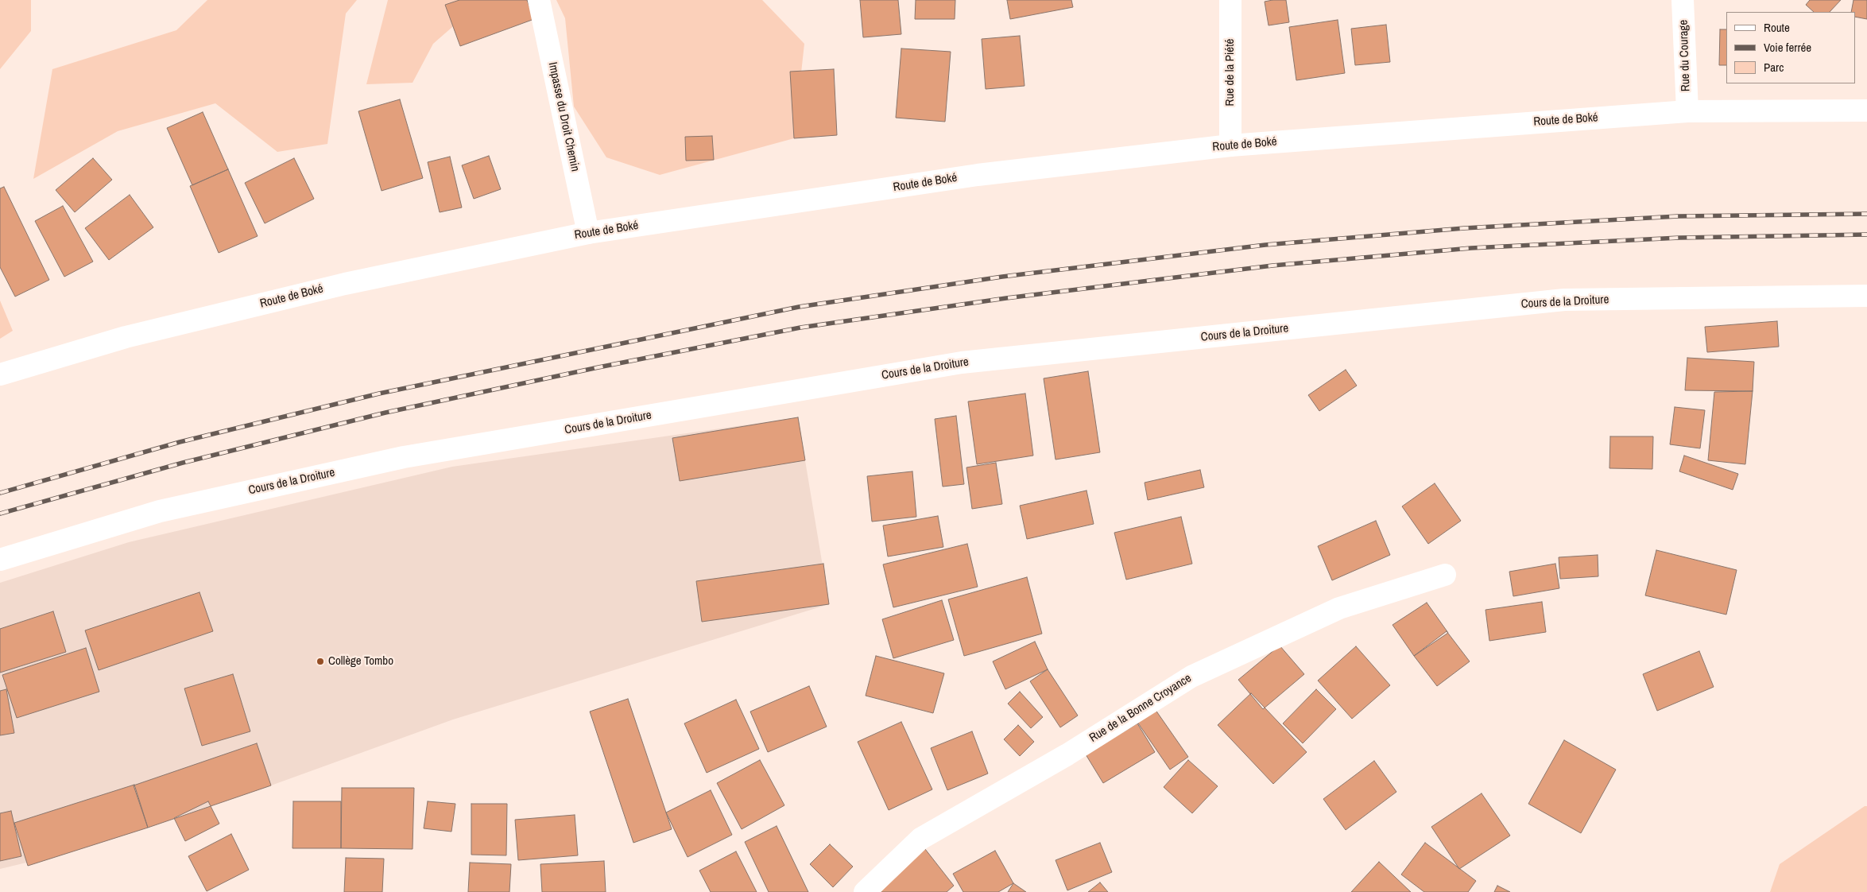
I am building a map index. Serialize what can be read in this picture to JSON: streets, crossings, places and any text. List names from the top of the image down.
{
  "streets": {
    "street": [
      "Rue du Courage",
      "Rue de la Piété",
      "Impasse du Droit Chemin",
      "Route de Boké",
      "Cours de la Droiture",
      "Rue de la Bonne Croyance"
    ]
  },
  "crossings": [
    ["Rue du Courage", "Route de Boké"],
    ["Rue de la Piété", "Route de Boké"],
    ["Impasse du Droit Chemin", "Route de Boké"]
  ],
  "places": ["Collège Tombo"],
  "legend": ["Route", "Voie ferrée", "Parc"]
}
